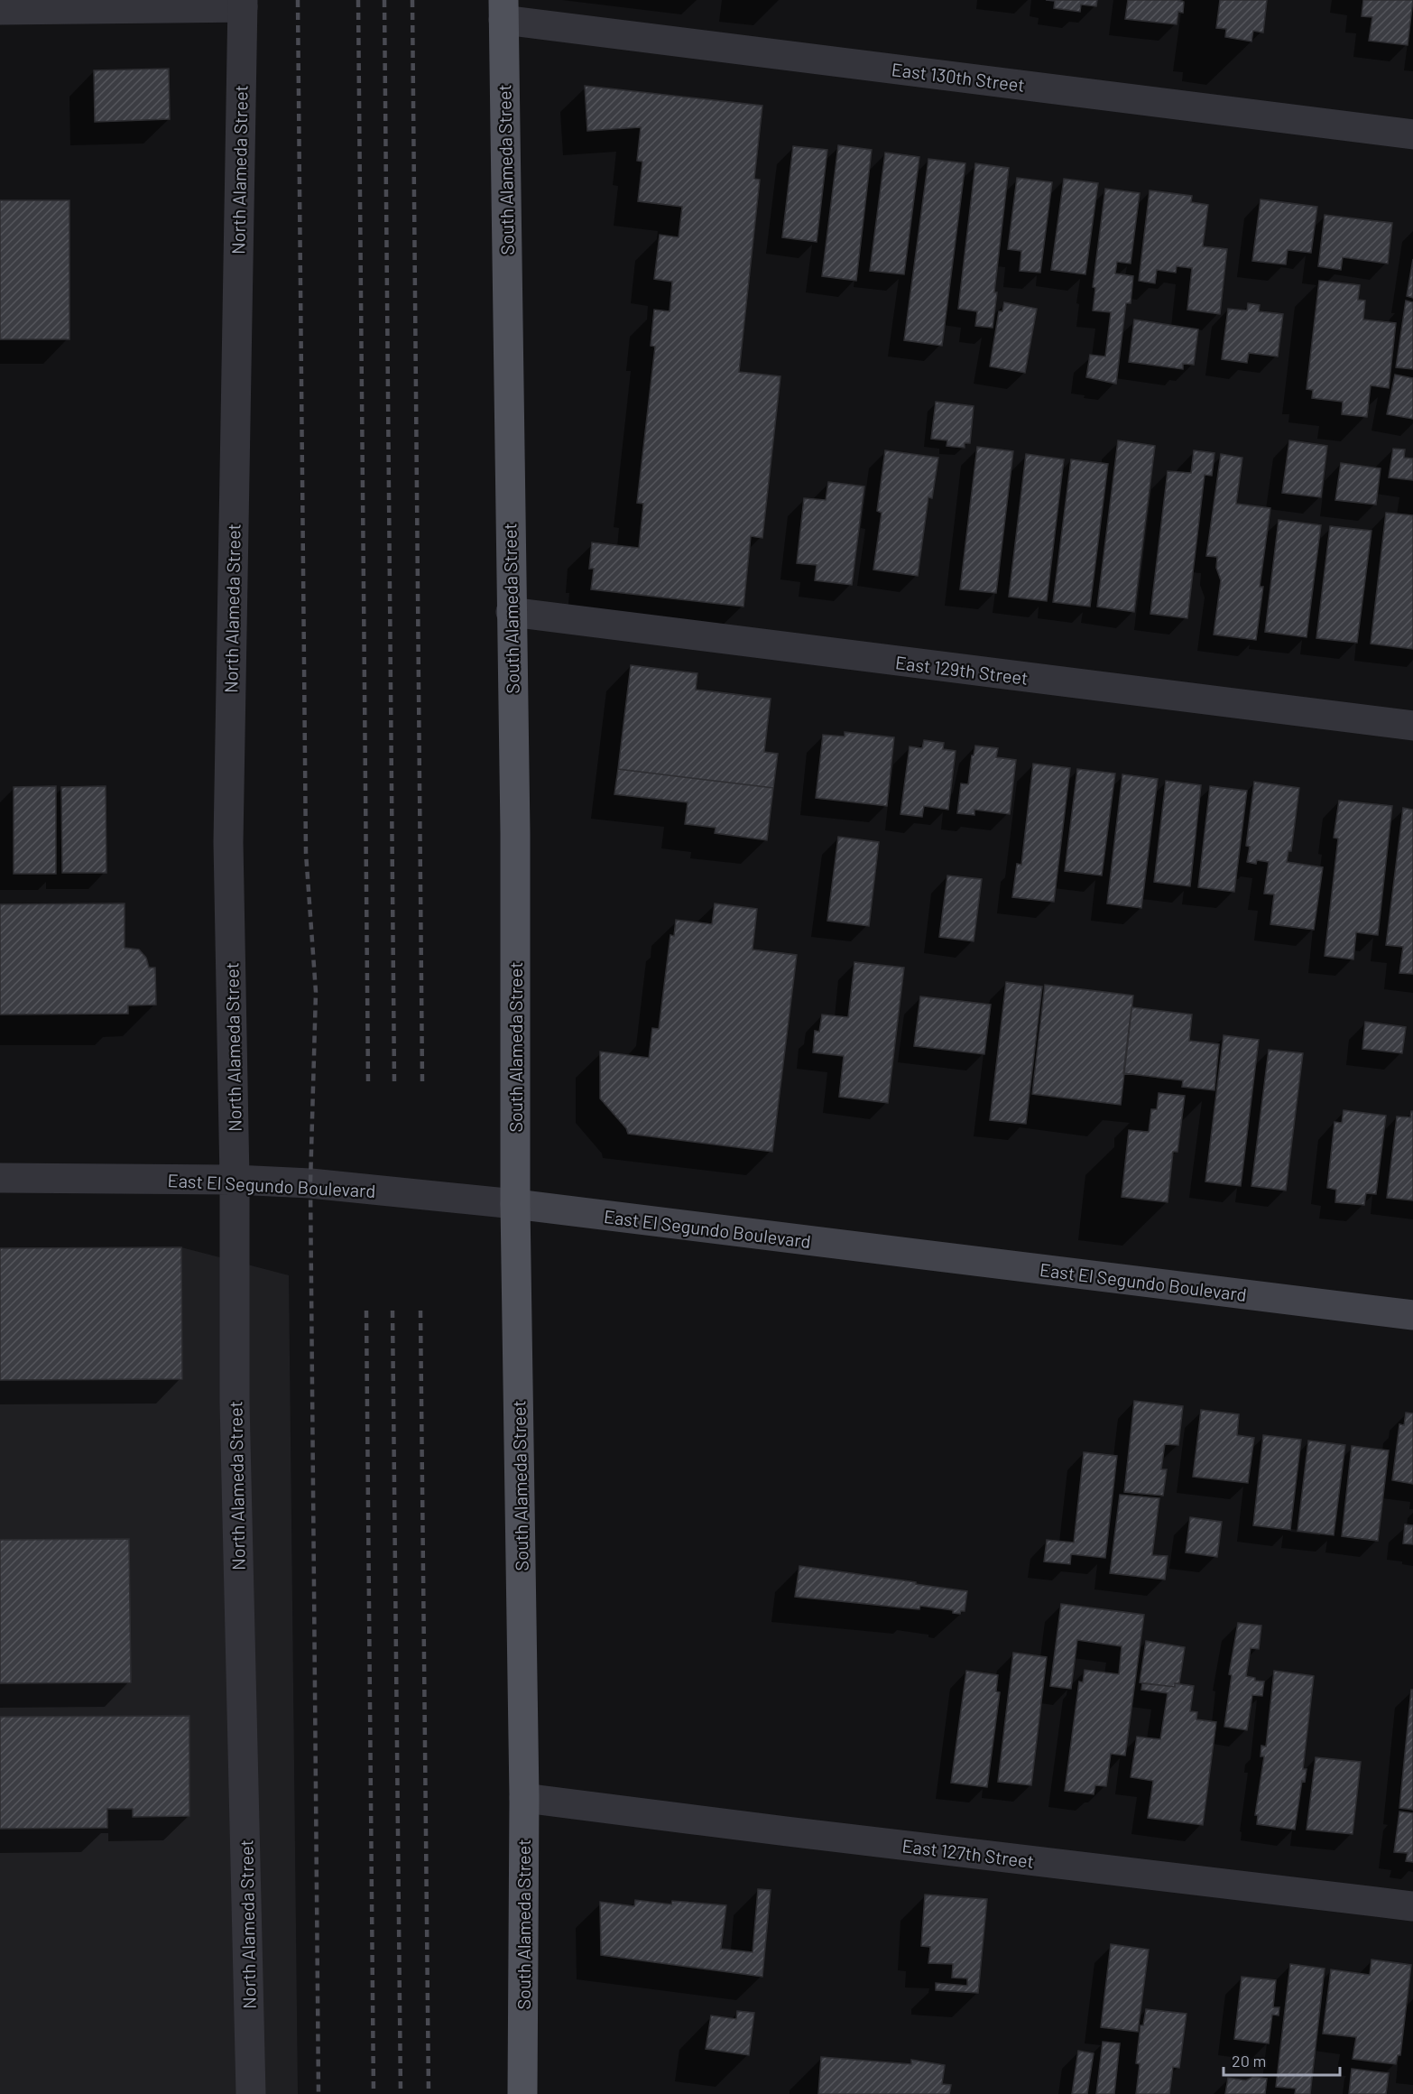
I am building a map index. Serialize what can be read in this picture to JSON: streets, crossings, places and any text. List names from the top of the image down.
{
  "streets": {
    "main road": ["South Alameda Street", "East El Segundo Boulevard"],
    "street": [
      "East 130th Street",
      "North Alameda Street",
      "East 129th Street",
      "East 127th Street"
    ]
  },
  "crossings": [
    ["East 130th Street", "South Alameda Street"],
    ["North Alameda Street", "East El Segundo Boulevard"],
    ["South Alameda Street", "East 129th Street"],
    ["South Alameda Street", "East El Segundo Boulevard"],
    ["South Alameda Street", "East 127th Street"]
  ],
  "scale_bar": "20 m"
}
